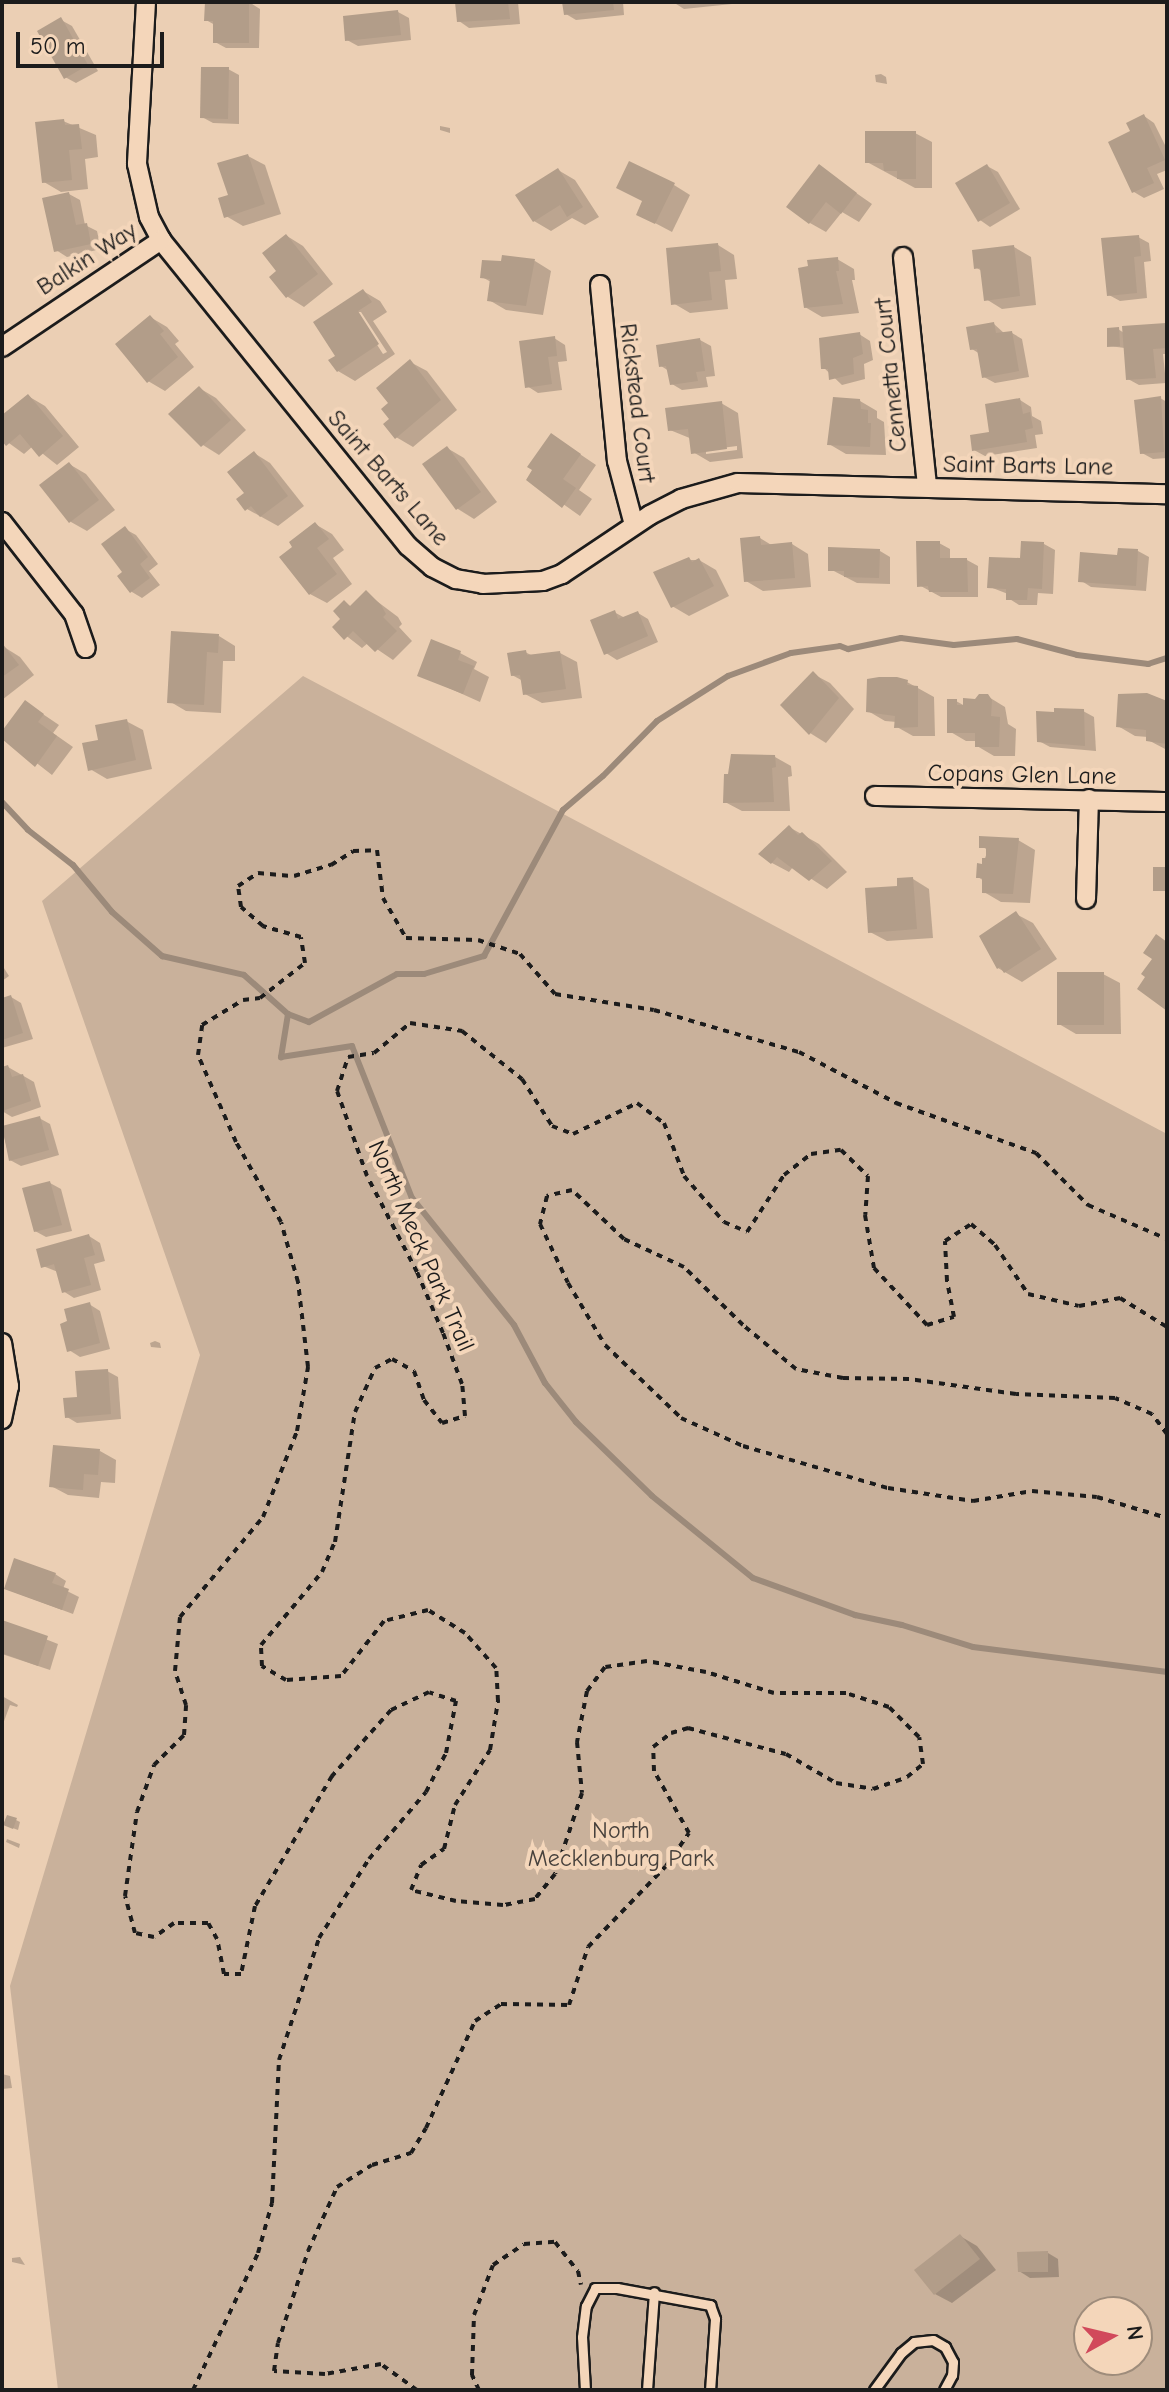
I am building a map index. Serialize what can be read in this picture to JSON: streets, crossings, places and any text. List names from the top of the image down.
{
  "streets": {
    "street": [
      "Balkin Way",
      "Cennetta Court",
      "Rickstead Court",
      "Saint Barts Lane",
      "Copans Glen Lane"
    ],
    "path": ["North Meck Park Trail"]
  },
  "crossings": [
    ["Balkin Way", "Saint Barts Lane"],
    ["Cennetta Court", "Saint Barts Lane"],
    ["Rickstead Court", "Saint Barts Lane"]
  ],
  "parks": ["North Mecklenburg Park"],
  "scale_bar": "50 m",
  "north": "right"
}
